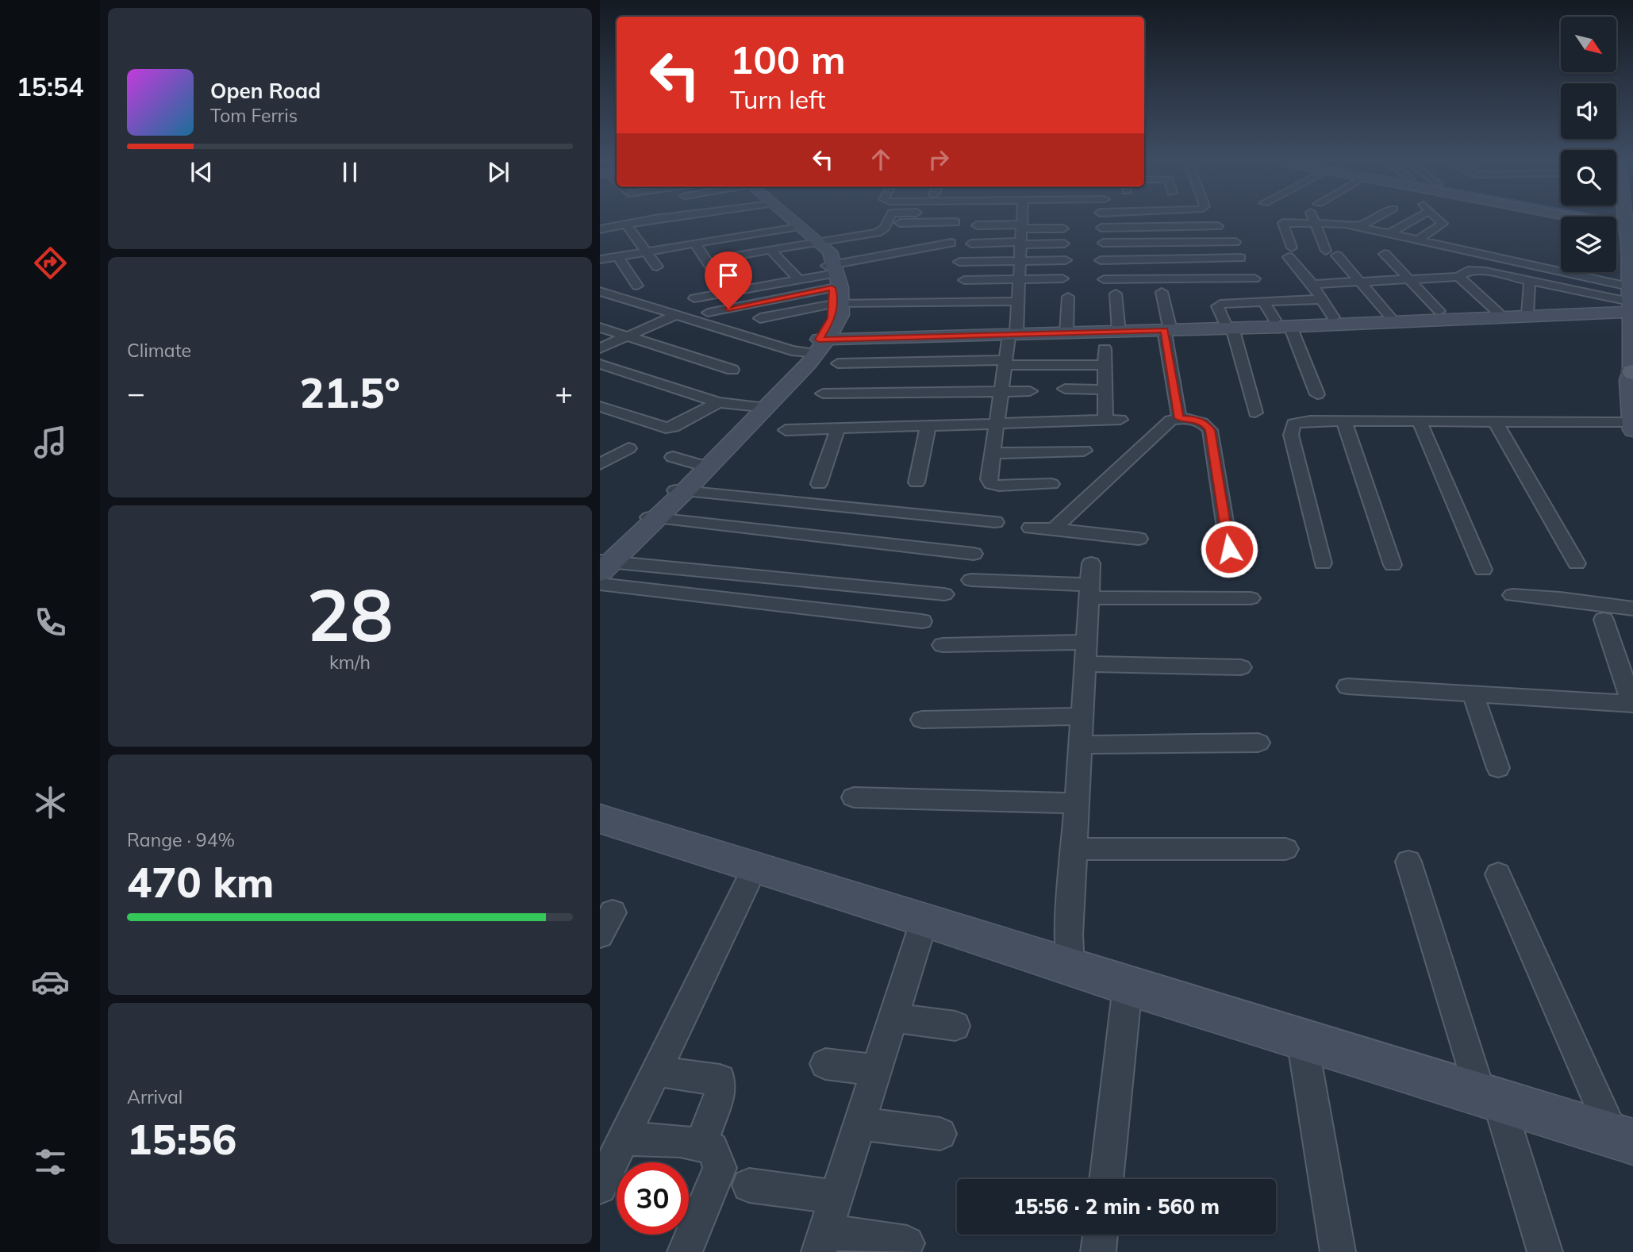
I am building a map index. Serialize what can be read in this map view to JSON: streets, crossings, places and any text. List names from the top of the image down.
{
  "north": "bottom right",
  "page": {
    "tabs": "15:54",
    "turn": ["100 m", "Turn left"],
    "song": ["Open Road", "Tom Ferris"],
    "tile": [
      "Climate",
      ["28", "km/h"],
      ["Range · 94%", "470 km"],
      ["Arrival", "15:56"]
    ],
    "heat": ["−", "21.5°", "+"],
    "limit": "30",
    "trip": "15:56 · 2 min · 560 m"
  }
}
